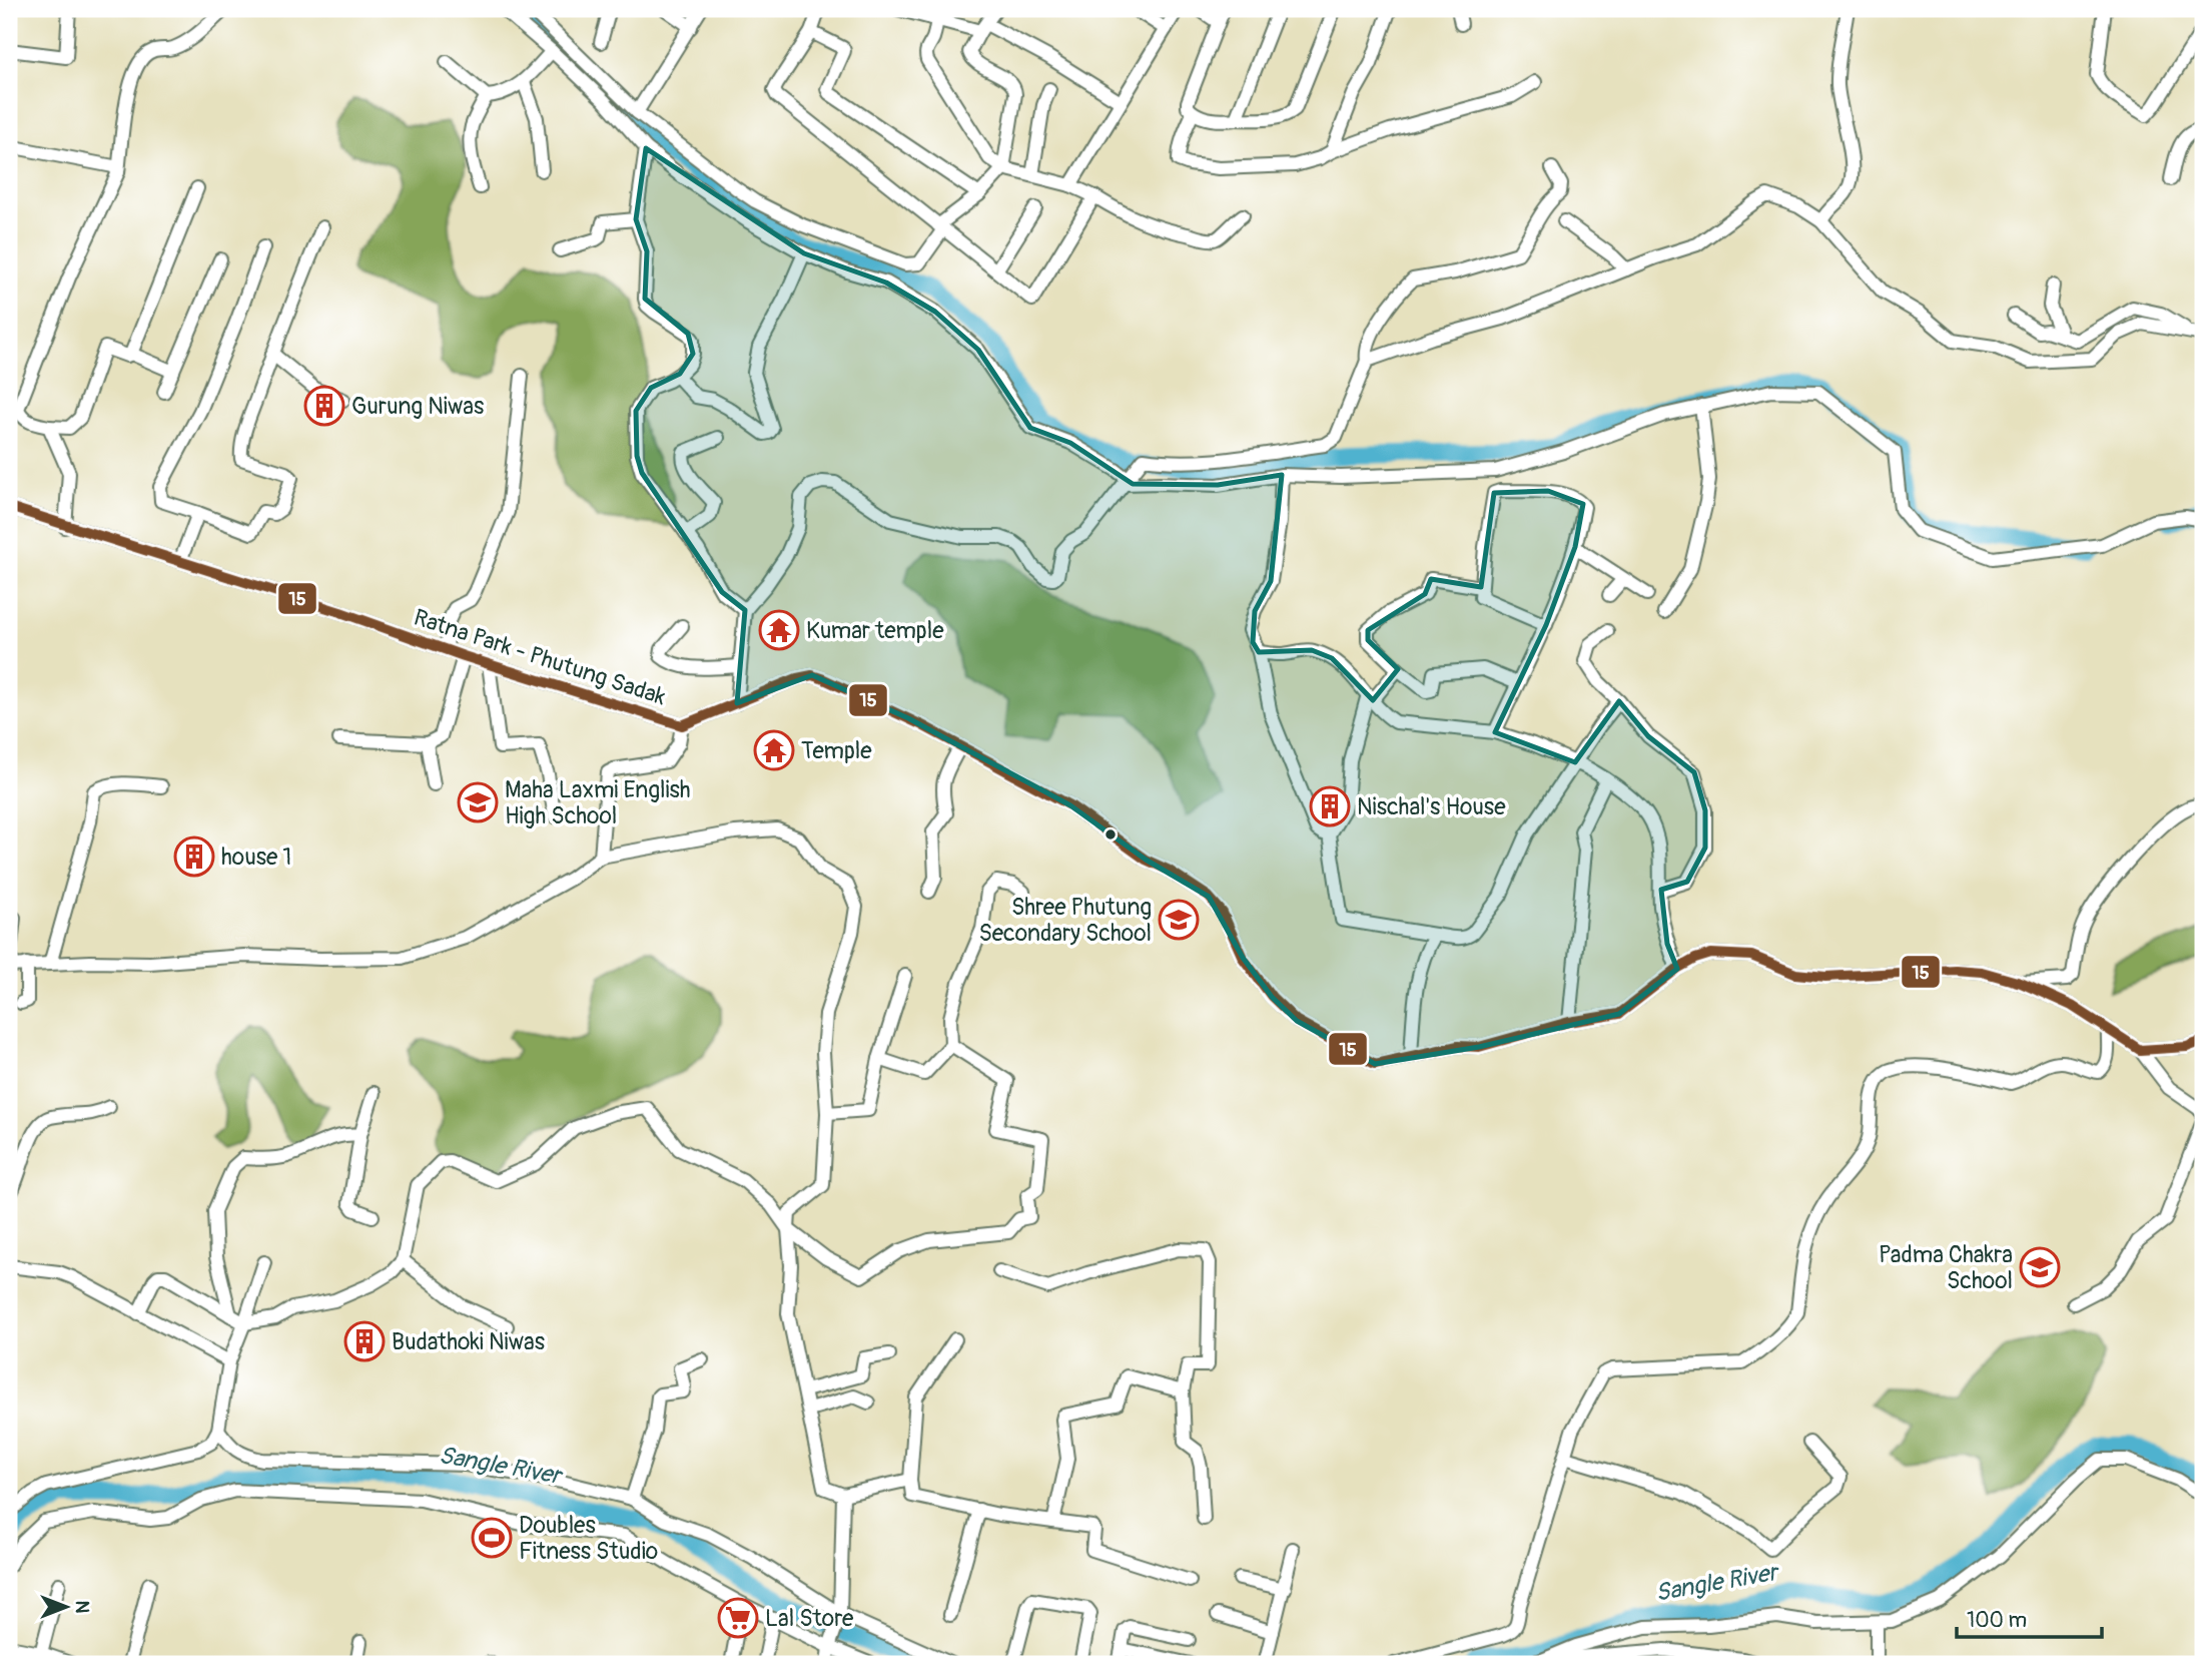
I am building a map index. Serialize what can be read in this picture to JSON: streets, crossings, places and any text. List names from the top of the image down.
{
  "streets": {
    "street": ["Ratna Park - Phutung Sadak"]
  },
  "water": ["Sangle River"],
  "places": {
    "building": [
      "Gurung Niwas",
      "Nischal's House",
      "house 1",
      "Budathoki Niwas"
    ],
    "temple": ["Kumar temple", "Temple"],
    "school or university": ["Maha Laxmi English High School", "Shree Phutung Secondary School", "Padma Chakra School"],
    "sports": ["Doubles Fitness Studio"],
    "supermarket": ["Lal Store"]
  },
  "lines": ["transit line 15"],
  "scale_bar": "100 m",
  "north": "right"
}
